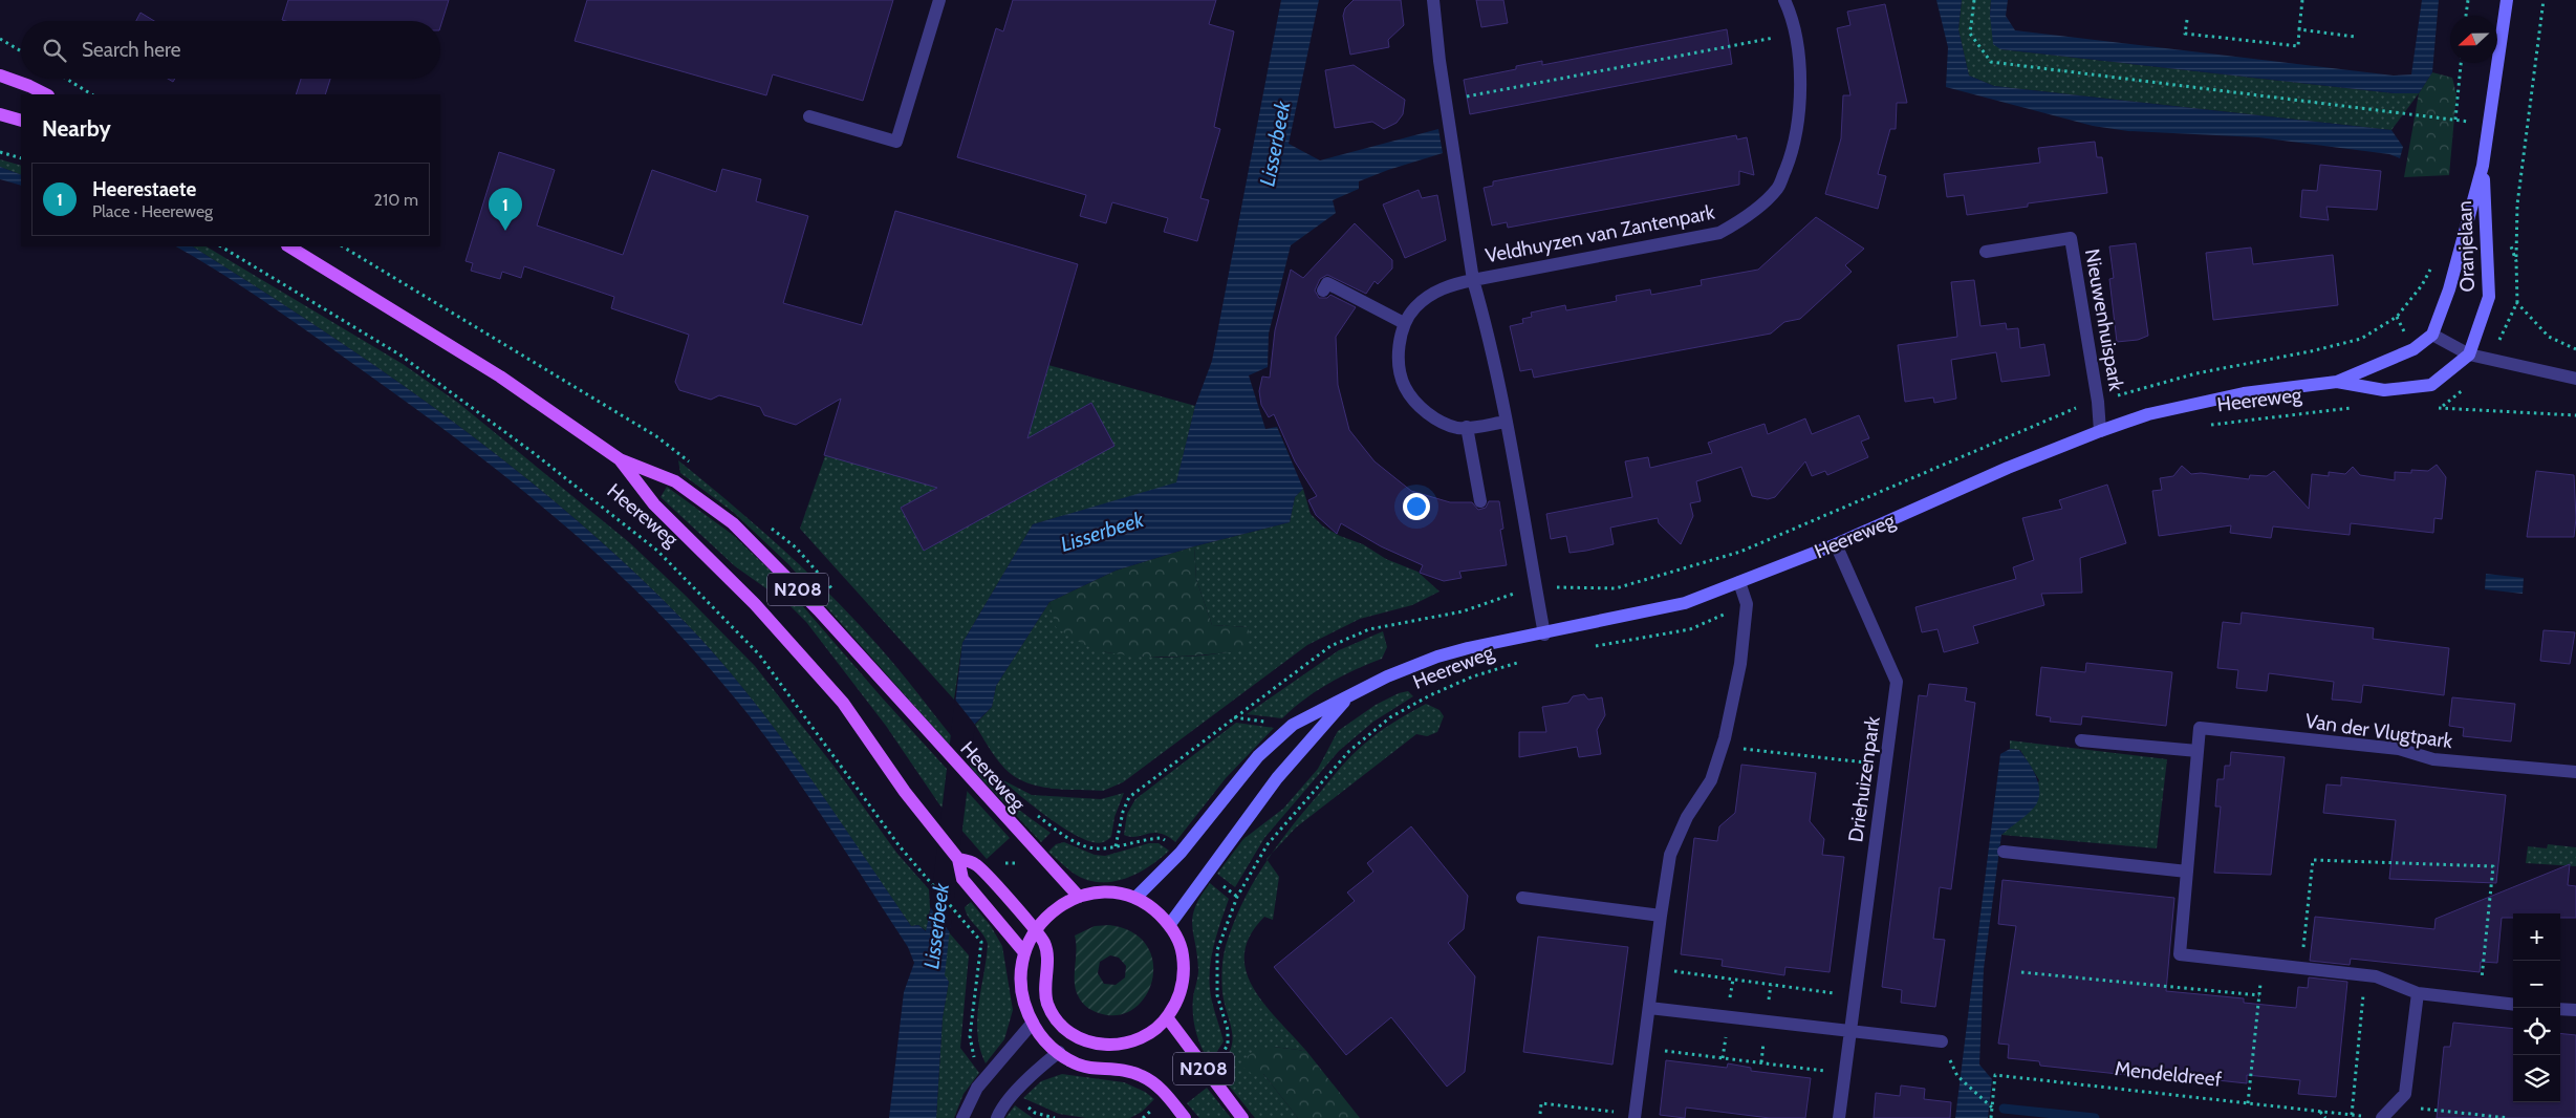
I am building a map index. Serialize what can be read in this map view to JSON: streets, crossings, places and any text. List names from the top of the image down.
{
  "streets": {
    "main road": ["Oranjelaan", "Heereweg", "N208"],
    "street": [
      "Veldhuyzen van Zantenpark",
      "Nieuwenhuispark",
      "Van der Vlugtpark",
      "Driehuizenpark"
    ],
    "path": ["Mendeldreef"]
  },
  "crossings": [
    ["Veldhuyzen van Zantenpark", "Heereweg"],
    ["Oranjelaan", "Heereweg"],
    ["Nieuwenhuispark", "Heereweg"],
    ["Heereweg", "N208"],
    ["Heereweg", "Driehuizenpark"]
  ],
  "water": ["Lisserbeek"],
  "north": "left",
  "page": {
    "search": "Search here",
    "heading": "Nearby",
    "list": [
      {
        "mark": "1",
        "name": "Heerestaete",
        "note": "Place · Heereweg",
        "value": "210 m"
      }
    ],
    "pins": "1",
    "map_buttons": ["+", "−"]
  }
}
